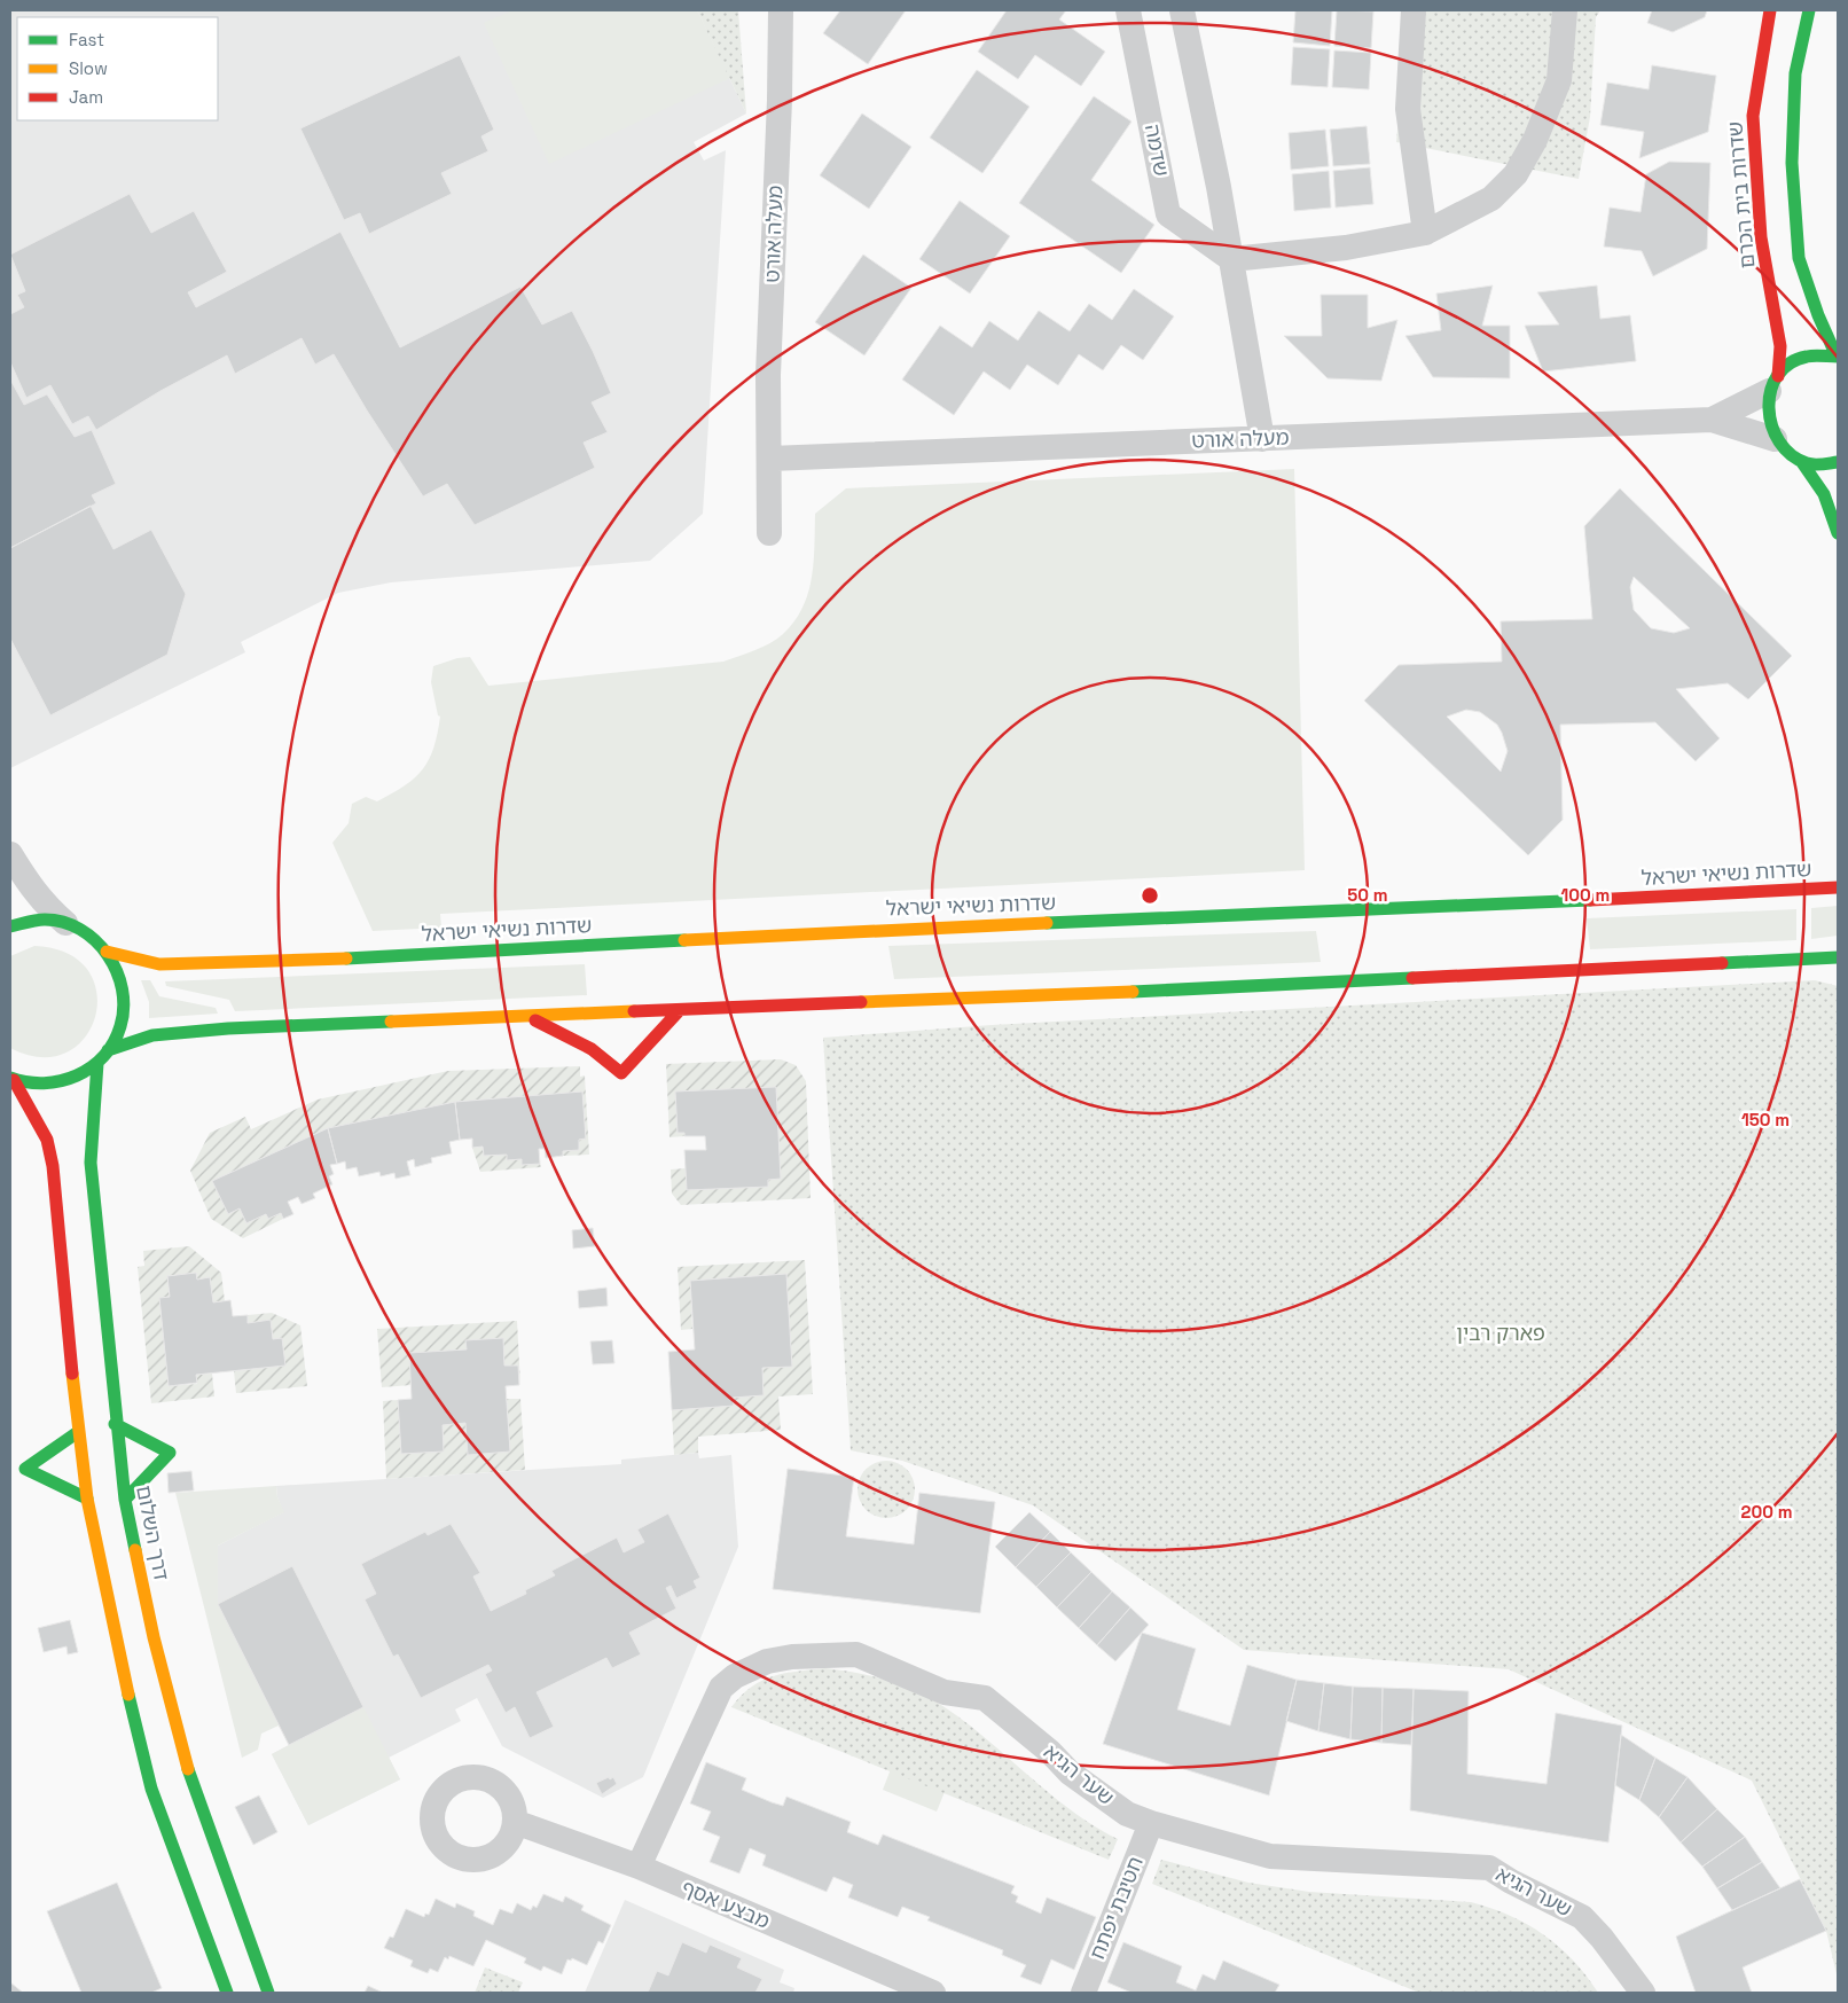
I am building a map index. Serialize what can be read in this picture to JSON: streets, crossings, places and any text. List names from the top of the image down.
{
  "streets": {
    "main road": ["שדרות בית הכרם", "שדרות נשיאי ישראל", "דרך השלום"],
    "street": [
      "שדמה",
      "מעלה אורט",
      "שער הגיא",
      "מבצע אסף",
      "חטיבת יפתח"
    ]
  },
  "crossings": [
    ["שדרות בית הכרם", "מעלה אורט"],
    ["שער הגיא", "מבצע אסף"],
    ["שער הגיא", "חטיבת יפתח"]
  ],
  "parks": ["פארק רבין"],
  "legend": ["Fast", "Slow", "Jam"],
  "rings": [
    "50 m",
    "100 m",
    "150 m",
    "200 m"
  ]
}
